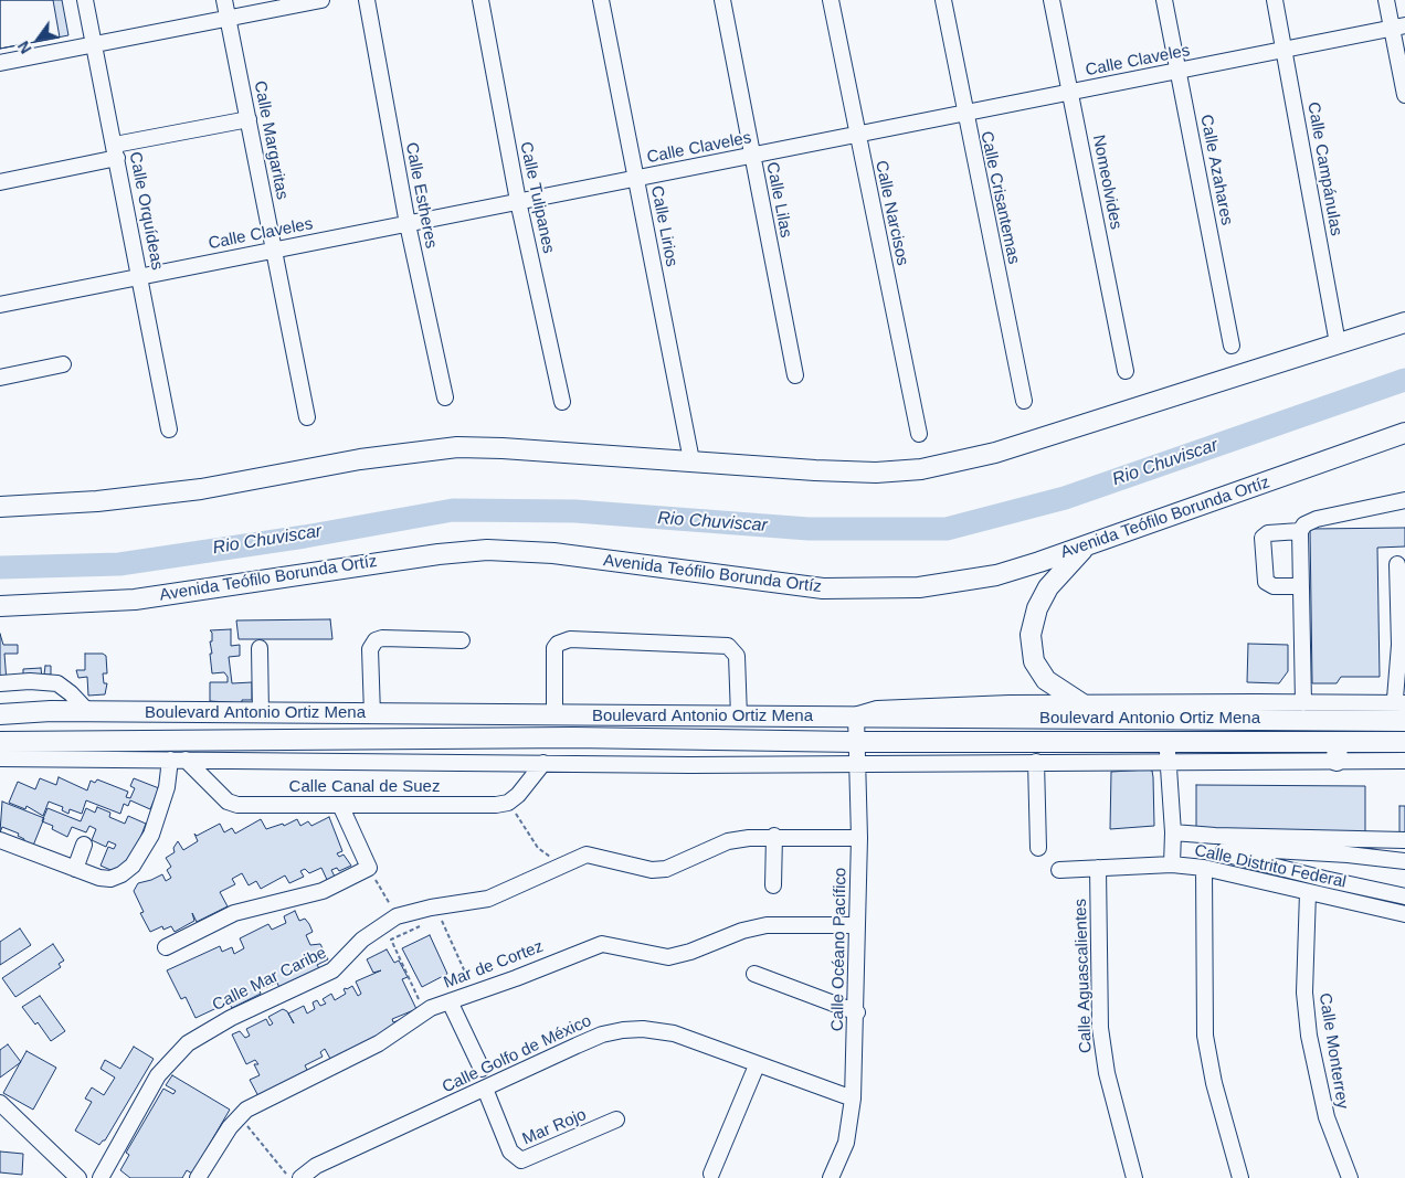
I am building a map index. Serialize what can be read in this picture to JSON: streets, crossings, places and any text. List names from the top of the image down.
{
  "streets": {
    "main road": ["Avenida Teófilo Borunda Ortíz", "Boulevard Antonio Ortiz Mena"],
    "street": [
      "Calle Claveles",
      "Calle Margaritas",
      "Calle Campánulas",
      "Calle Azahares",
      "Nomeolvides",
      "Calle Estheres",
      "Calle Tulipanes",
      "Calle Crisantemas",
      "Calle Lilas",
      "Calle Orquídeas",
      "Calle Narcisos",
      "Calle Lirios",
      "Calle Canal de Suez",
      "Calle Distrito Federal",
      "Calle Océano Pacífico",
      "Mar de Cortez",
      "Calle Aguascalientes",
      "Calle Mar Caribe",
      "Calle Monterrey",
      "Calle Golfo de México",
      "Mar Rojo"
    ]
  },
  "crossings": [
    ["Calle Claveles", "Calle Margaritas"],
    ["Calle Claveles", "Calle Campánulas"],
    ["Calle Claveles", "Calle Azahares"],
    ["Calle Claveles", "Nomeolvides"],
    ["Calle Claveles", "Calle Estheres"],
    ["Calle Claveles", "Calle Tulipanes"],
    ["Calle Claveles", "Calle Crisantemas"],
    ["Calle Claveles", "Calle Lilas"],
    ["Calle Claveles", "Calle Orquídeas"],
    ["Calle Claveles", "Calle Narcisos"],
    ["Calle Claveles", "Calle Lirios"],
    ["Boulevard Antonio Ortiz Mena", "Calle Canal de Suez"],
    ["Boulevard Antonio Ortiz Mena", "Calle Océano Pacífico"],
    ["Calle Distrito Federal", "Calle Aguascalientes"],
    ["Calle Distrito Federal", "Calle Monterrey"],
    ["Calle Océano Pacífico", "Mar de Cortez"],
    ["Calle Océano Pacífico", "Calle Mar Caribe"],
    ["Calle Océano Pacífico", "Calle Golfo de México"],
    ["Calle Golfo de México", "Mar Rojo"]
  ],
  "water": ["Rio Chuviscar"],
  "north": "bottom left"
}
